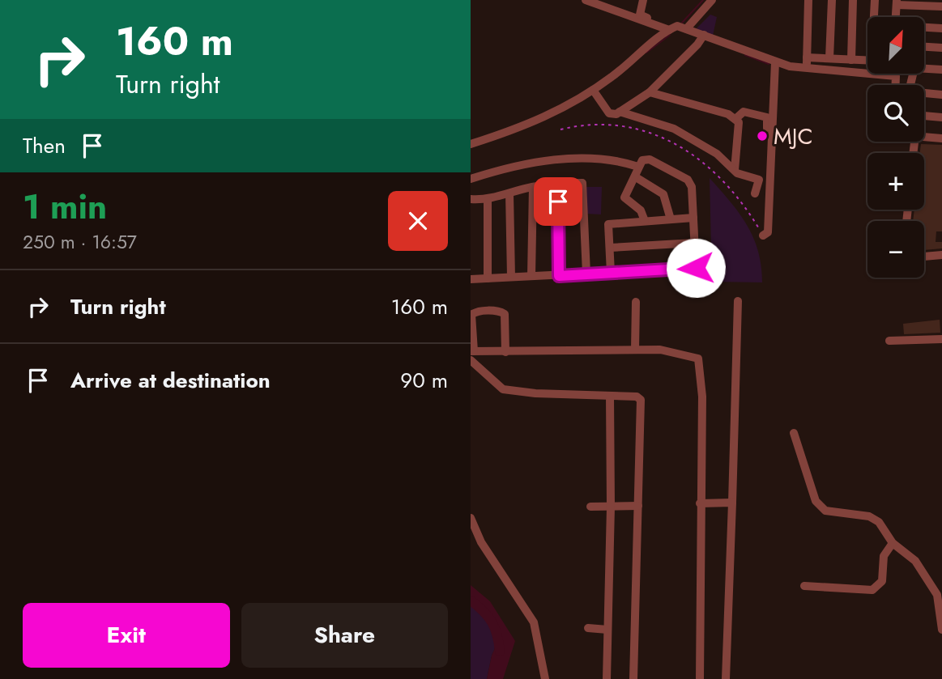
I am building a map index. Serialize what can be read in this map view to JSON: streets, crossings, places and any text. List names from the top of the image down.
{
  "places": ["MJC"],
  "north": "top right",
  "page": {
    "turn": ["160 m", "Turn right"],
    "map_buttons": ["+", "−"],
    "then": "Then",
    "heading": ["1 min", "250 m · 16:57"],
    "list": [
      {
        "name": "Turn right",
        "value": "160 m"
      },
      {
        "name": "Arrive at destination",
        "value": "90 m"
      }
    ],
    "buttons": ["Exit", "Share"]
  }
}
